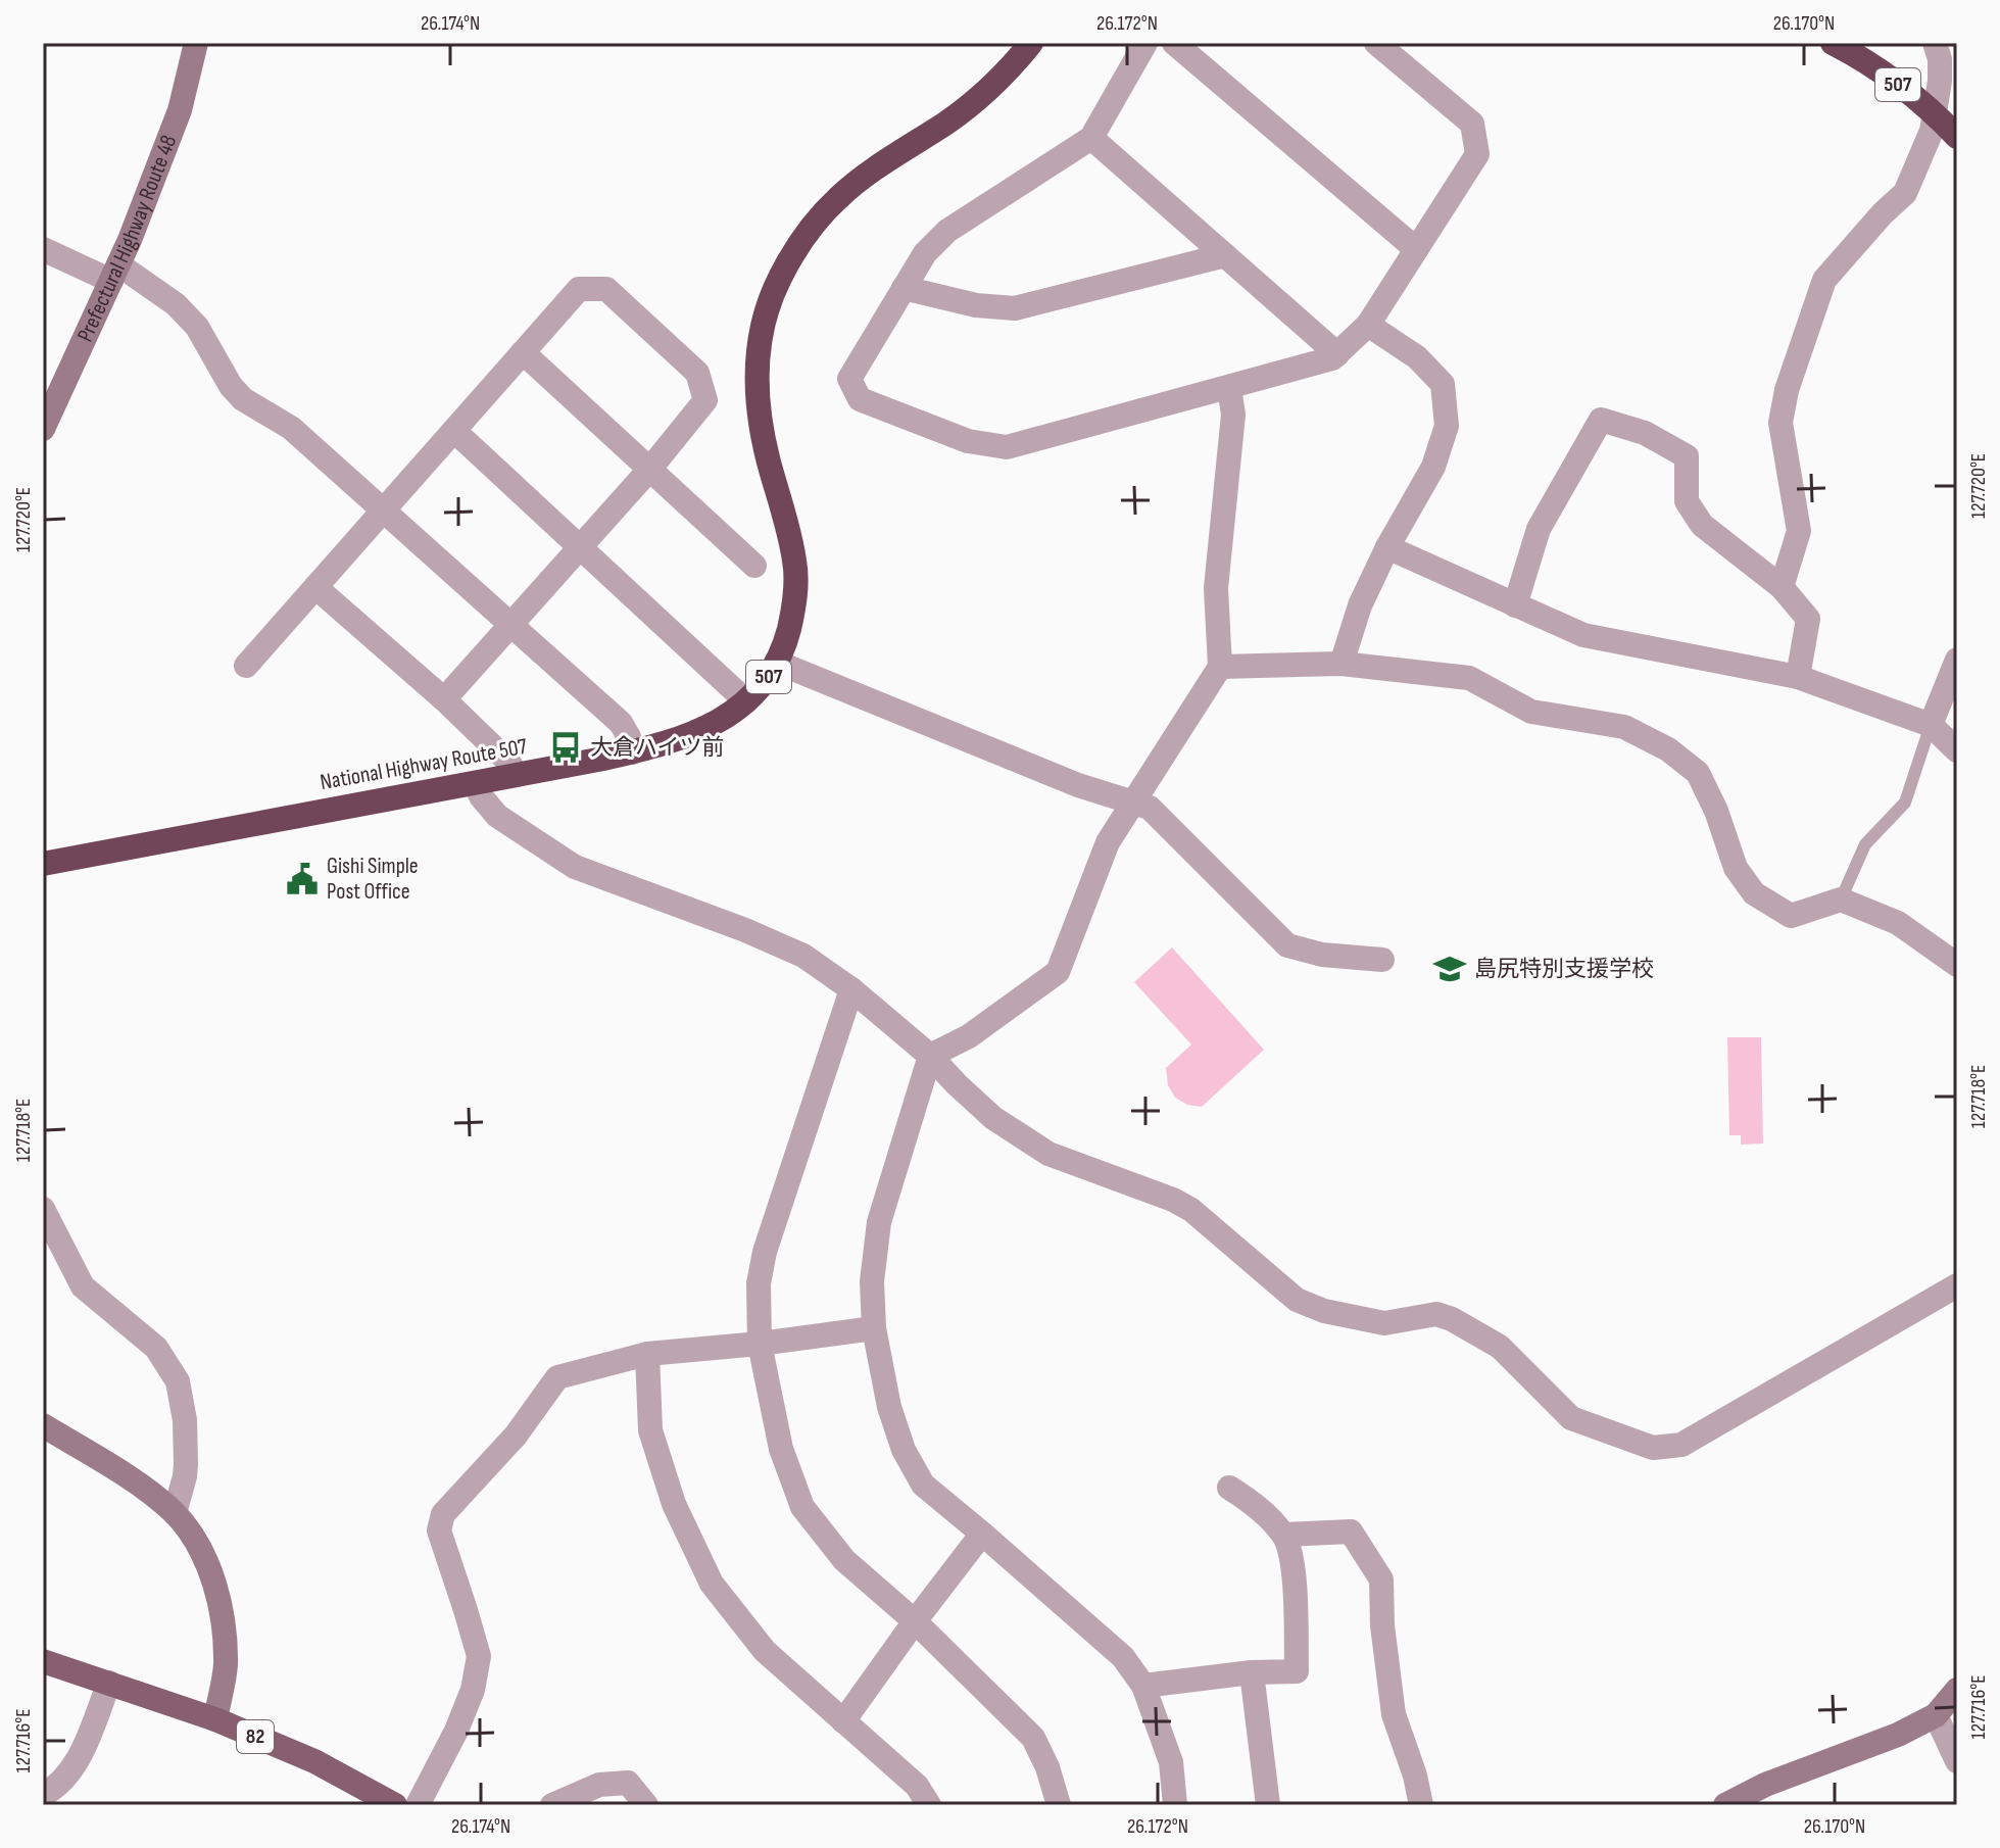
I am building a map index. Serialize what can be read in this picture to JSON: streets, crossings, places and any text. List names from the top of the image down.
{
  "streets": {
    "highway": ["507", "National Highway Route 507"],
    "main road": ["82"],
    "street": ["Prefectural Highway Route 48"]
  },
  "places": {
    "bus stop": ["大倉ハイツ前"],
    "public building": ["Gishi Simple Post Office"],
    "school or university": ["島尻特別支援学校"]
  },
  "coordinates": [
    "26.174°N",
    "26.172°N",
    "26.170°N",
    "127.720°E",
    "127.718°E",
    "127.716°E"
  ]
}
